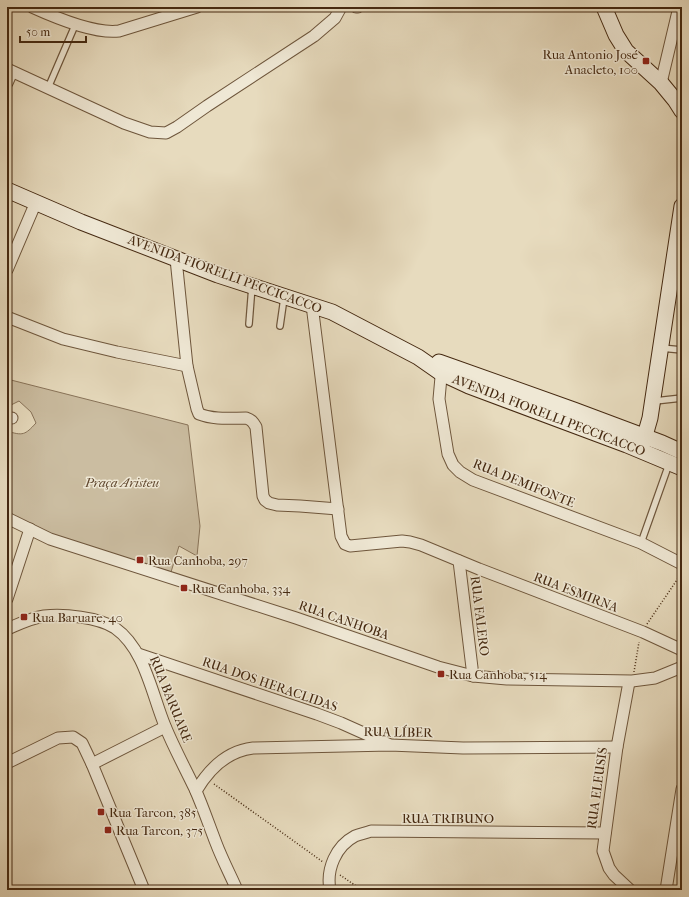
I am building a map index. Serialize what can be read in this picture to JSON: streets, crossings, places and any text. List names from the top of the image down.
{
  "streets": {
    "main road": ["AVENIDA FIORELLI PECCICACCO"],
    "street": [
      "RUA DEMIFONTE",
      "RUA ESMIRNA",
      "RUA FALERO",
      "RUA CANHOBA",
      "RUA DOS HERACLIDAS",
      "RUA BARUARE",
      "RUA LÍBER",
      "RUA ELEUSIS",
      "RUA TRIBUNO"
    ]
  },
  "crossings": [
    ["AVENIDA FIORELLI PECCICACCO", "RUA DEMIFONTE"],
    ["RUA ESMIRNA", "RUA FALERO"],
    ["RUA FALERO", "RUA CANHOBA"],
    ["RUA CANHOBA", "RUA ELEUSIS"],
    ["RUA DOS HERACLIDAS", "RUA BARUARE"],
    ["RUA DOS HERACLIDAS", "RUA LÍBER"],
    ["RUA BARUARE", "RUA LÍBER"],
    ["RUA LÍBER", "RUA ELEUSIS"],
    ["RUA ELEUSIS", "RUA TRIBUNO"]
  ],
  "parks": ["Praça Aristeu"],
  "places": {
    "transit": [
      "Rua Antonio José Anacleto, 100",
      "Rua Canhoba, 297",
      "Rua Canhoba, 334",
      "Rua Baruare, 40",
      "Rua Canhoba, 514",
      "Rua Tarcon, 385",
      "Rua Tarcon, 375"
    ]
  },
  "scale_bar": "50 m"
}
